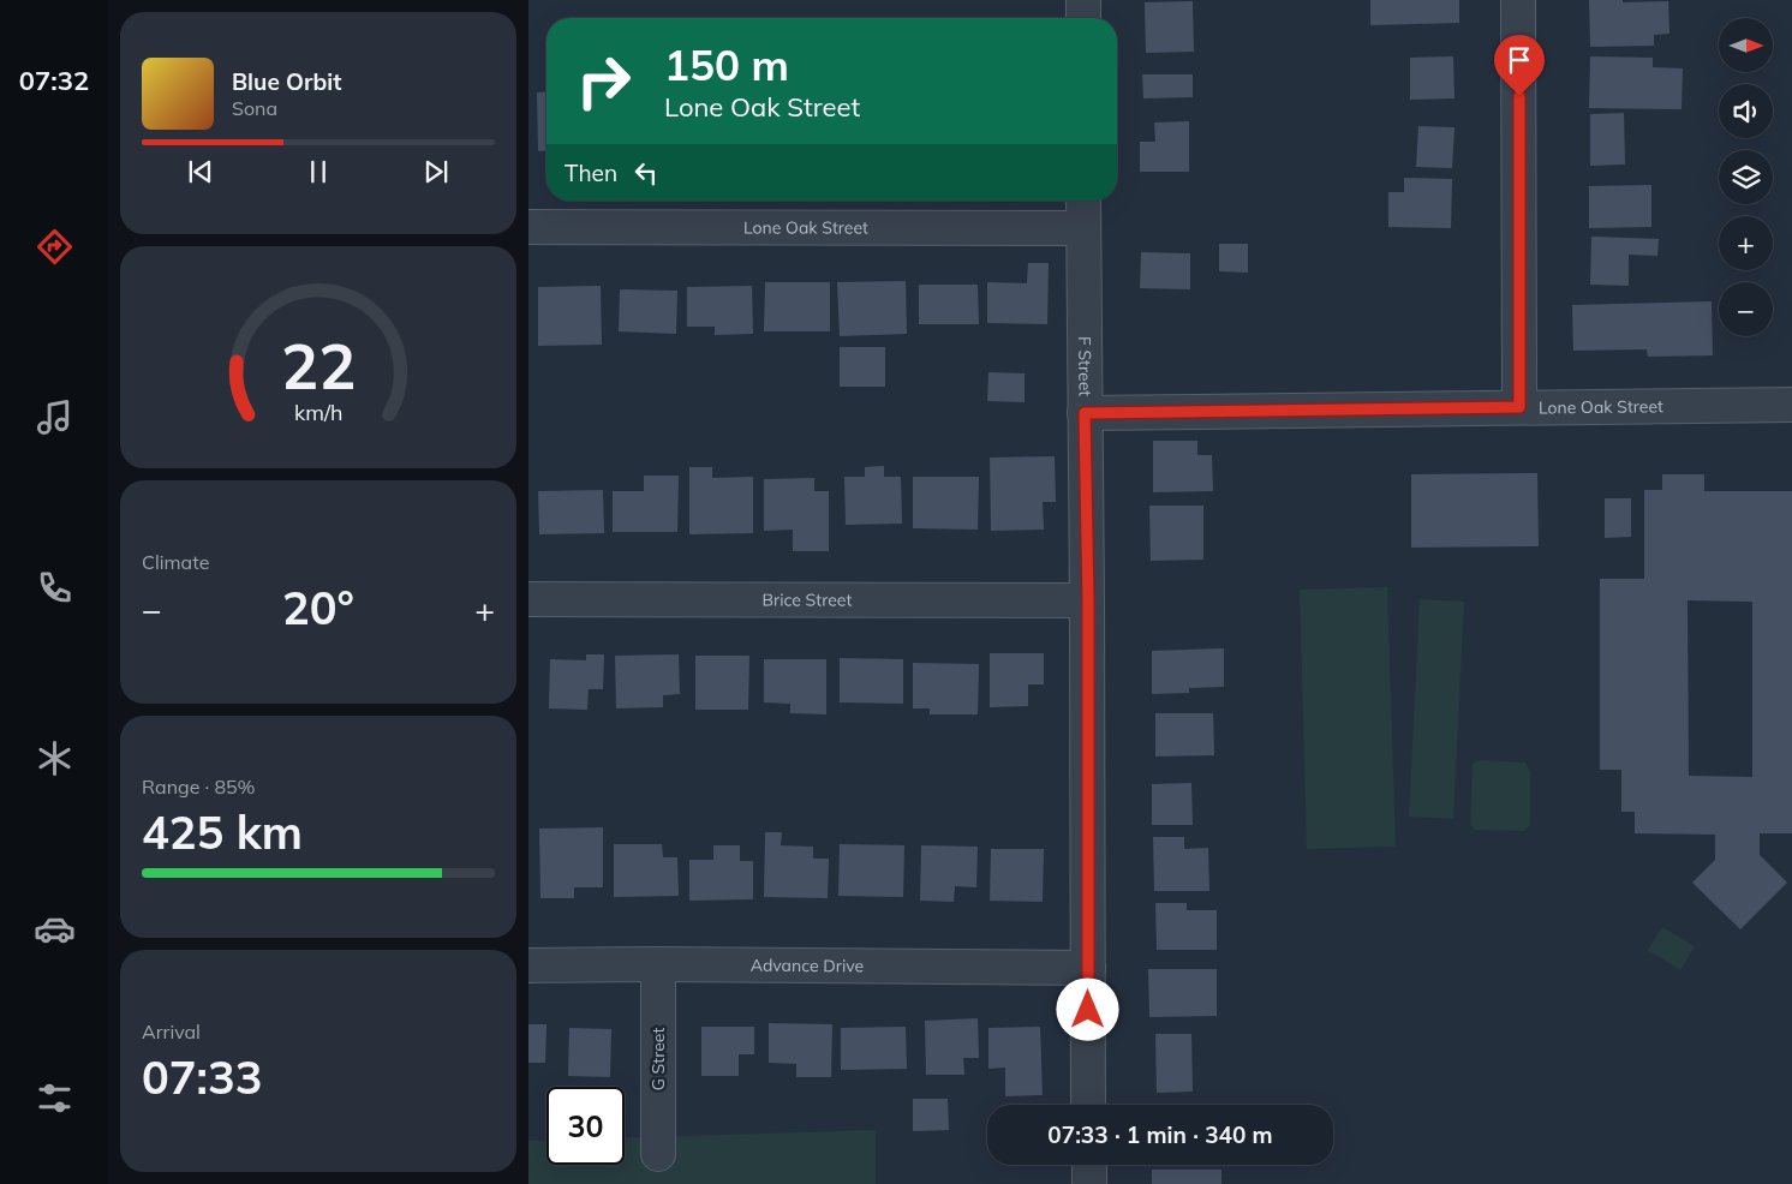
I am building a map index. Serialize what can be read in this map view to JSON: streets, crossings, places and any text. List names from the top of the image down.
{
  "streets": {
    "street": [
      "Lone Oak Street",
      "F Street",
      "Brice Street",
      "Advance Drive",
      "G Street"
    ]
  },
  "crossings": [
    ["Lone Oak Street", "F Street"],
    ["F Street", "Brice Street"],
    ["F Street", "Advance Drive"],
    ["Advance Drive", "G Street"]
  ],
  "north": "right",
  "page": {
    "tabs": "07:32",
    "map_buttons": ["+", "−"],
    "turn": ["150 m", "Lone Oak Street"],
    "song": ["Blue Orbit", "Sona"],
    "then": "Then",
    "tile": [
      "Climate",
      ["Range · 85%", "425 km"],
      ["Arrival", "07:33"]
    ],
    "heat": ["−", "20°", "+"],
    "limit": "30",
    "trip": "07:33 · 1 min · 340 m",
    "gauge": ["22", "km/h"]
  }
}
